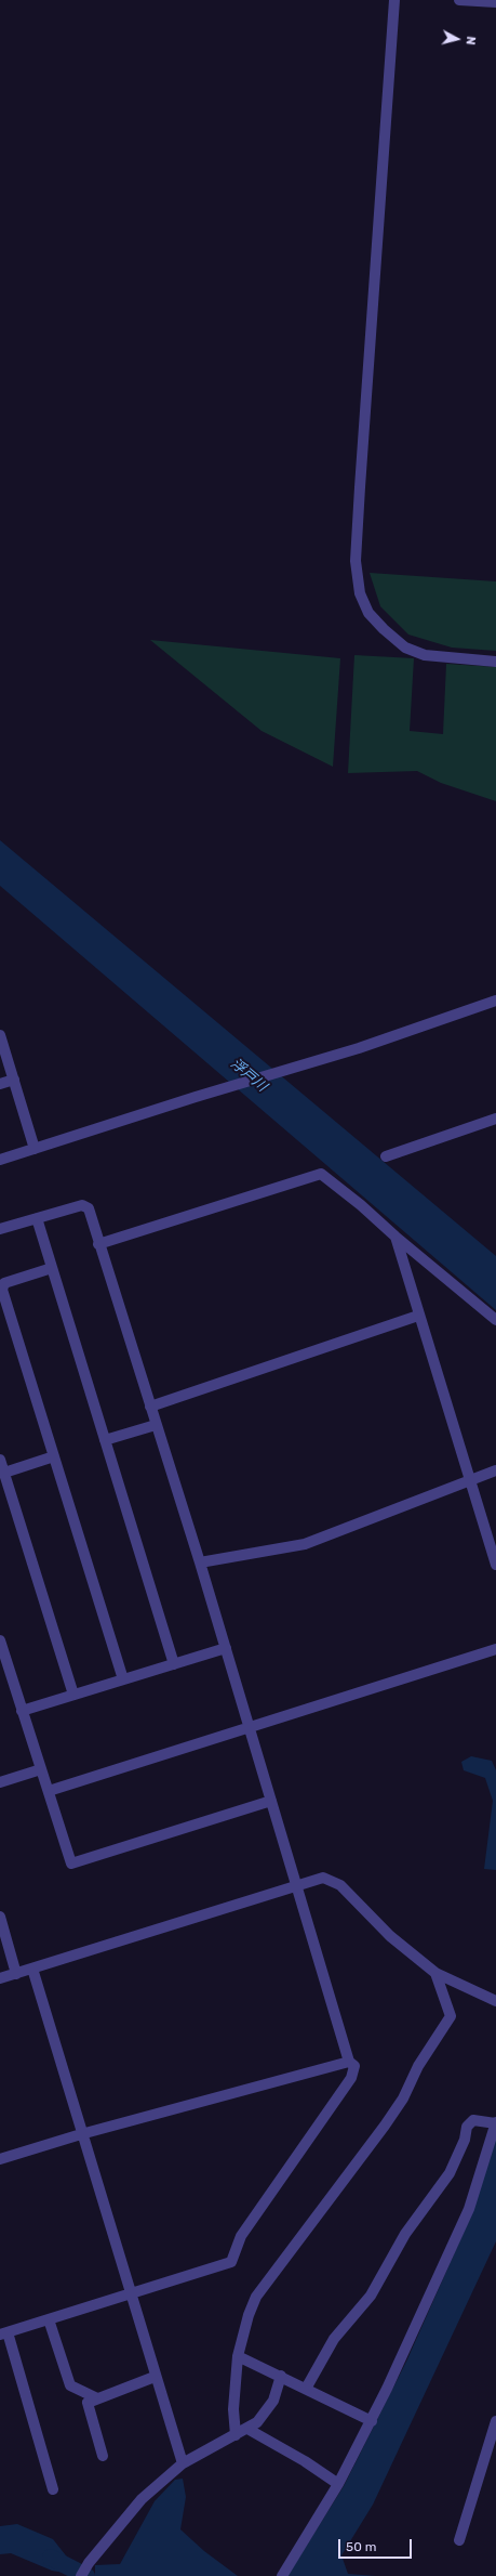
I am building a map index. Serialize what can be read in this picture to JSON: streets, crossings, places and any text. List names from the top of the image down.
{
  "water": ["浮戸川"],
  "scale_bar": "50 m",
  "north": "right"
}
